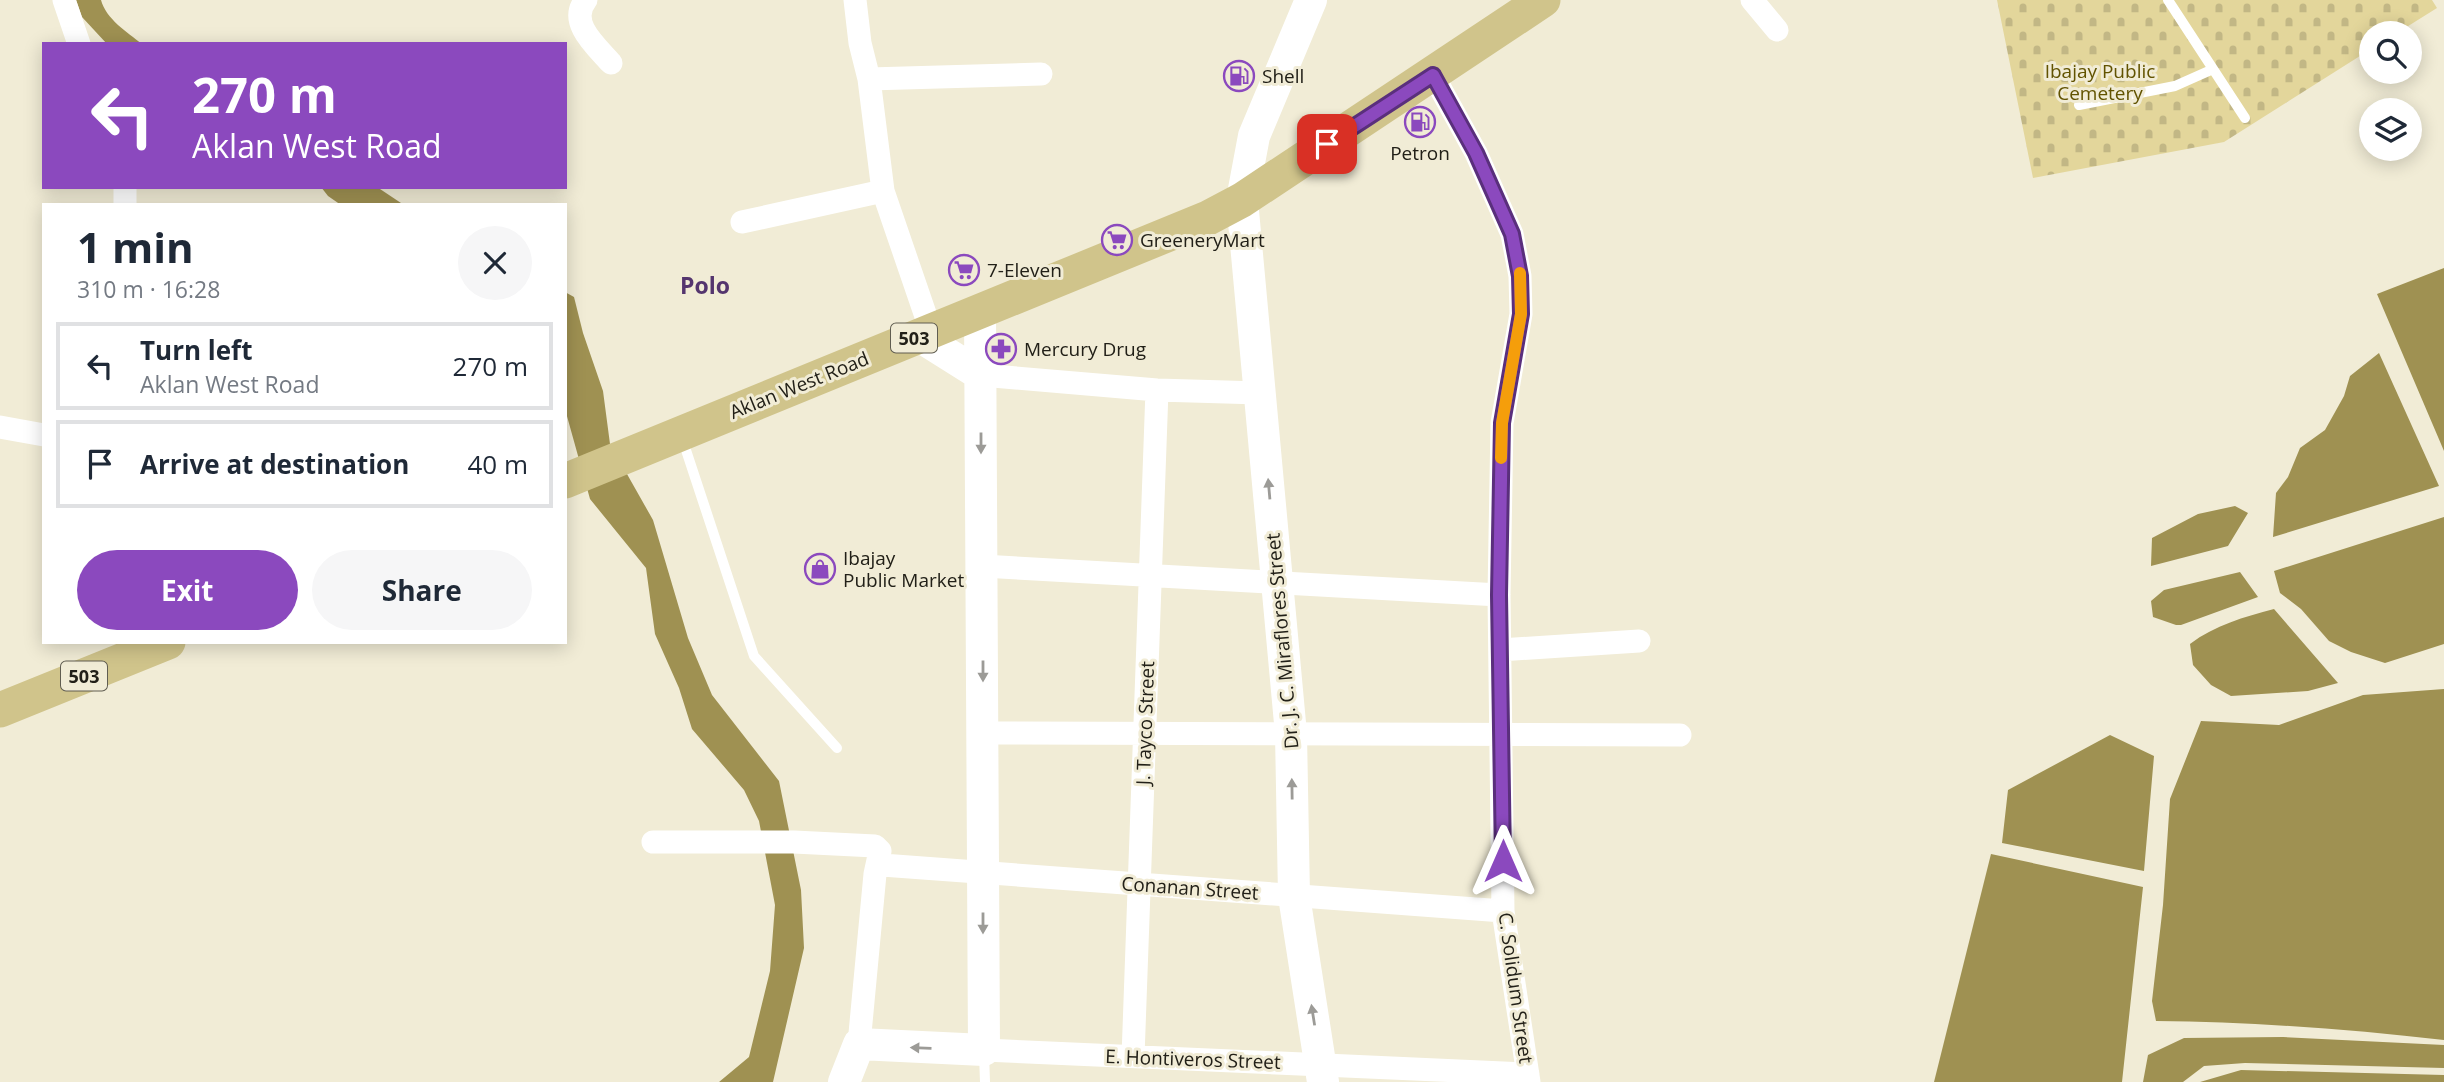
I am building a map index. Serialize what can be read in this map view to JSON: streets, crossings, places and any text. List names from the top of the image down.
{
  "streets": {
    "main road": ["503", "Aklan West Road"],
    "street": [
      "Dr. J. C. Miraflores Street",
      "J. Tayco Street",
      "Conanan Street",
      "C. Solidum Street",
      "E. Hontiveros Street"
    ]
  },
  "crossings": [
    ["Aklan West Road", "Dr. J. C. Miraflores Street"],
    ["Aklan West Road", "C. Solidum Street"],
    ["Dr. J. C. Miraflores Street", "Conanan Street"],
    ["Dr. J. C. Miraflores Street", "E. Hontiveros Street"],
    ["J. Tayco Street", "Conanan Street"],
    ["J. Tayco Street", "E. Hontiveros Street"],
    ["Conanan Street", "C. Solidum Street"],
    ["C. Solidum Street", "E. Hontiveros Street"]
  ],
  "one_way": ["Dr. J. C. Miraflores Street"],
  "districts": ["Polo"],
  "parks": ["Ibajay Public Cemetery"],
  "places": {
    "fuel station": ["Shell", "Petron"],
    "supermarket": ["GreeneryMart", "7-Eleven"],
    "pharmacy": ["Mercury Drug"],
    "shop": ["Ibajay Public Market"]
  },
  "page": {
    "turn": ["270 m", "Aklan West Road"],
    "heading": ["1 min", "310 m · 16:28"],
    "list": [
      {
        "name": "Turn left",
        "note": "Aklan West Road",
        "value": "270 m"
      },
      {
        "name": "Arrive at destination",
        "value": "40 m"
      }
    ],
    "buttons": ["Exit", "Share"]
  }
}
